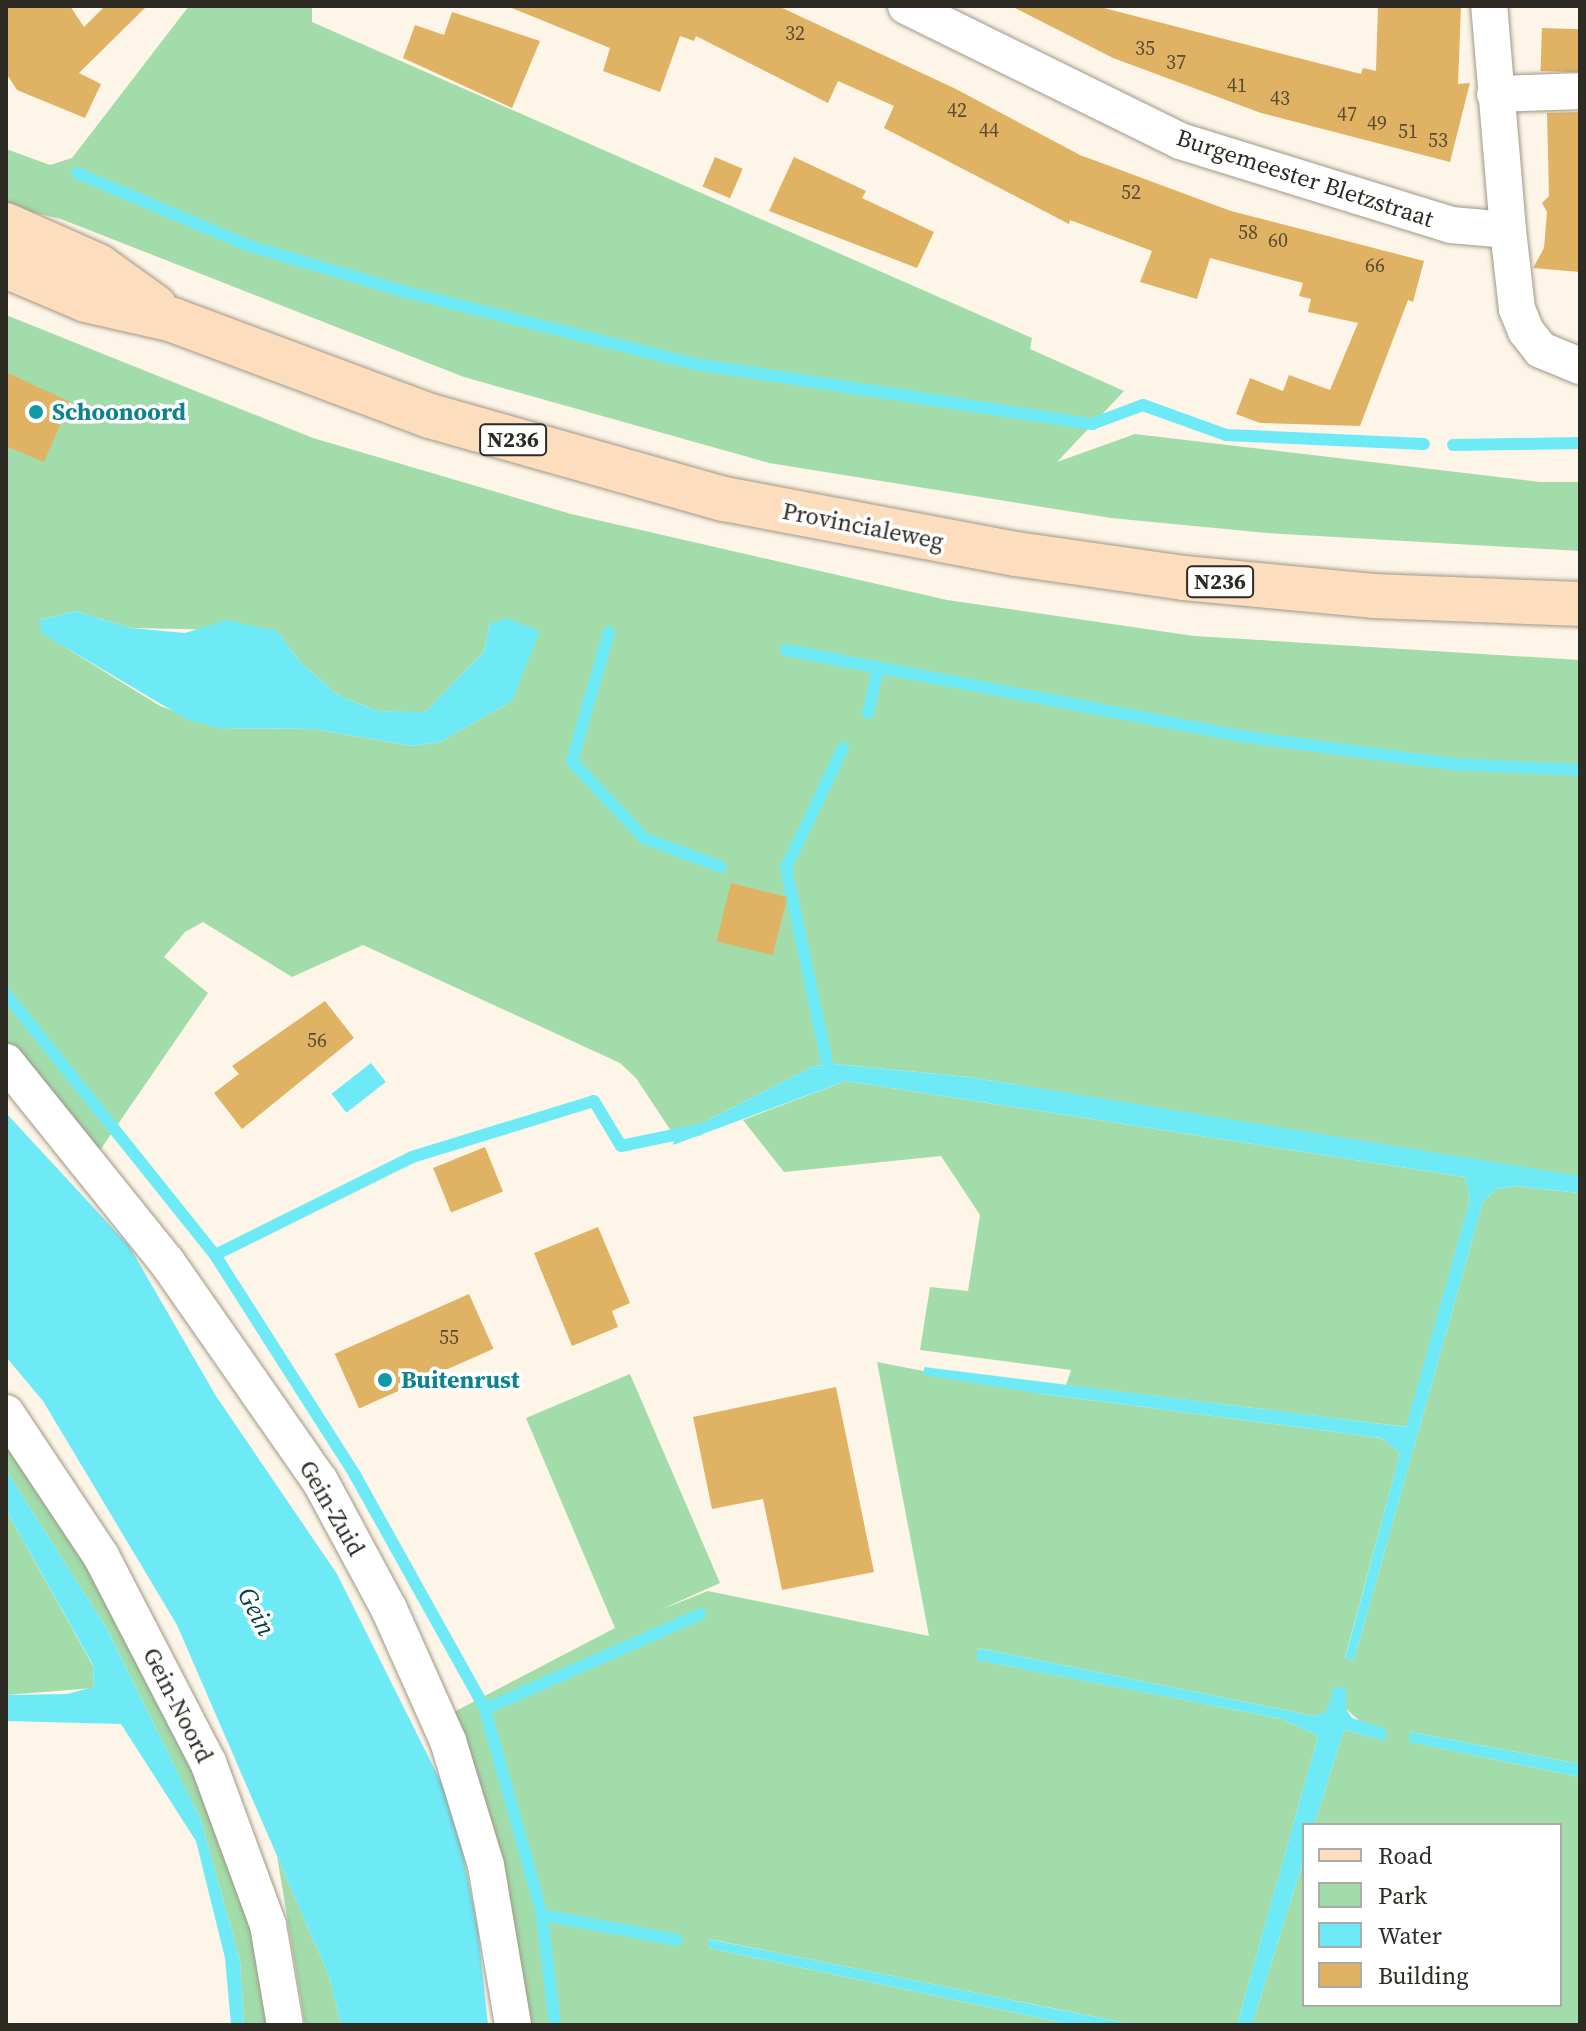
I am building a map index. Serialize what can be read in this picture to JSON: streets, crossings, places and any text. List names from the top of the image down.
{
  "streets": {
    "main road": ["N236", "Provincialeweg"],
    "street": ["Burgemeester Bletzstraat", "Gein-Zuid", "Gein-Noord"]
  },
  "water": ["Gein"],
  "places": ["Schoonoord", "Buitenrust"],
  "house_numbers": [
    "32",
    "35",
    "37",
    "41",
    "43",
    "42",
    "47",
    "49",
    "44",
    "51",
    "53",
    "52",
    "58",
    "60",
    "66",
    "56",
    "55"
  ],
  "legend": [
    "Road",
    "Park",
    "Water",
    "Building"
  ]
}
